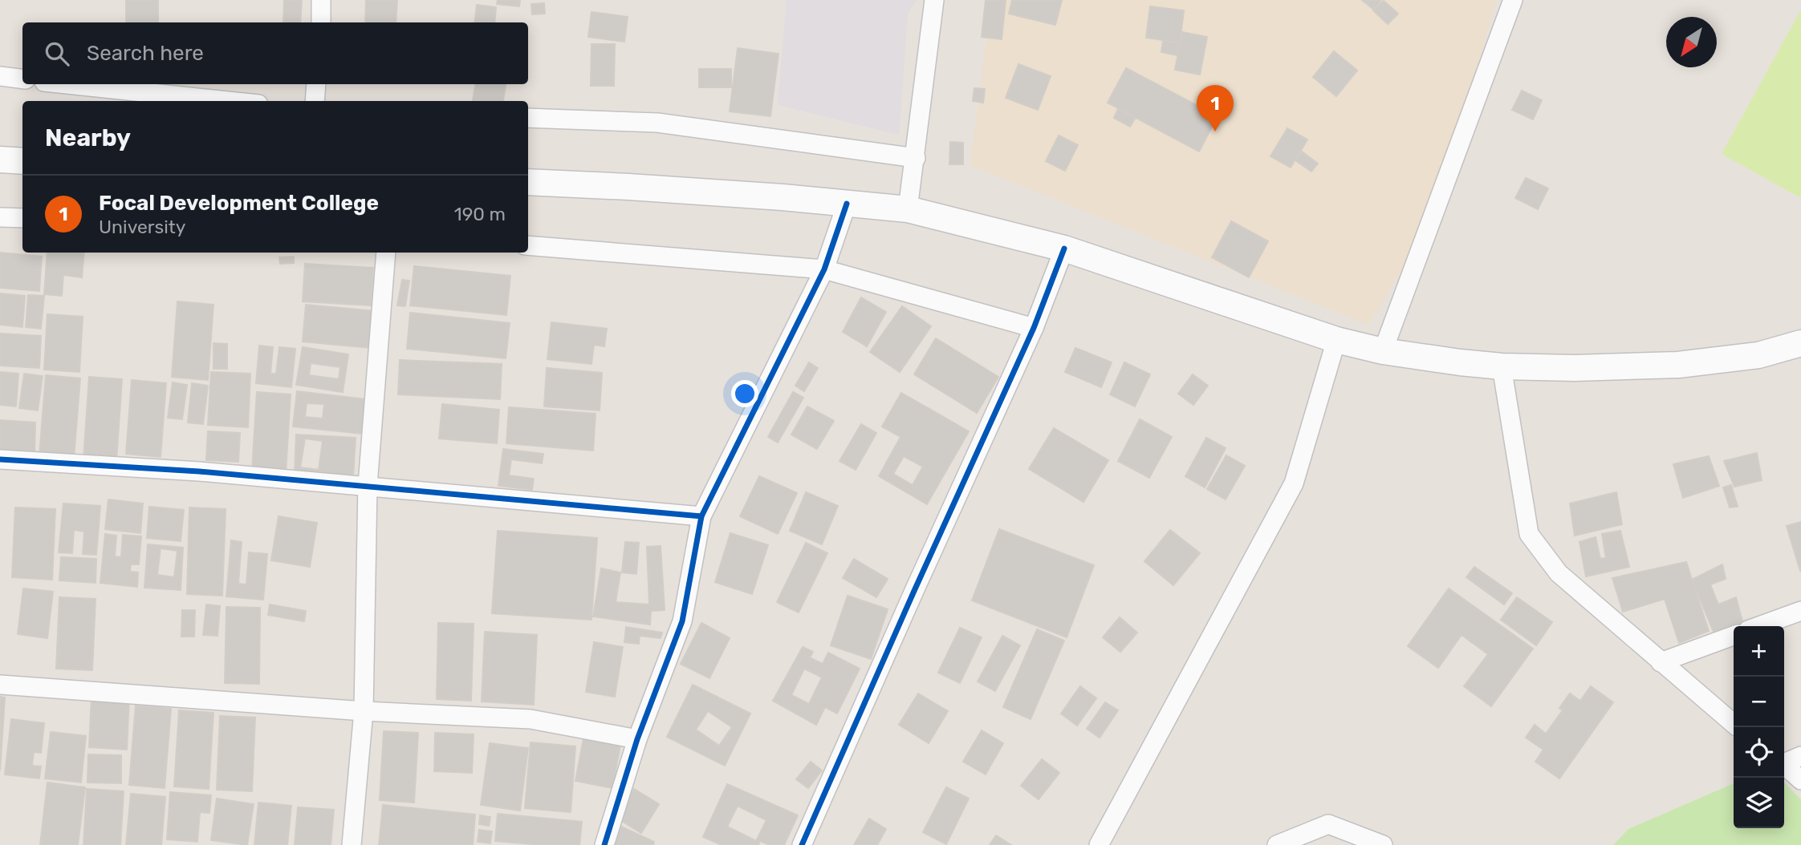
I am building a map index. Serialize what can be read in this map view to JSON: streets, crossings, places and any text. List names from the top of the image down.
{
  "north": "bottom left",
  "page": {
    "search": "Search here",
    "pins": "1",
    "heading": "Nearby",
    "list": [
      {
        "mark": "1",
        "name": "Focal Development College",
        "note": "University",
        "value": "190 m"
      }
    ],
    "map_buttons": ["+", "−"]
  }
}
